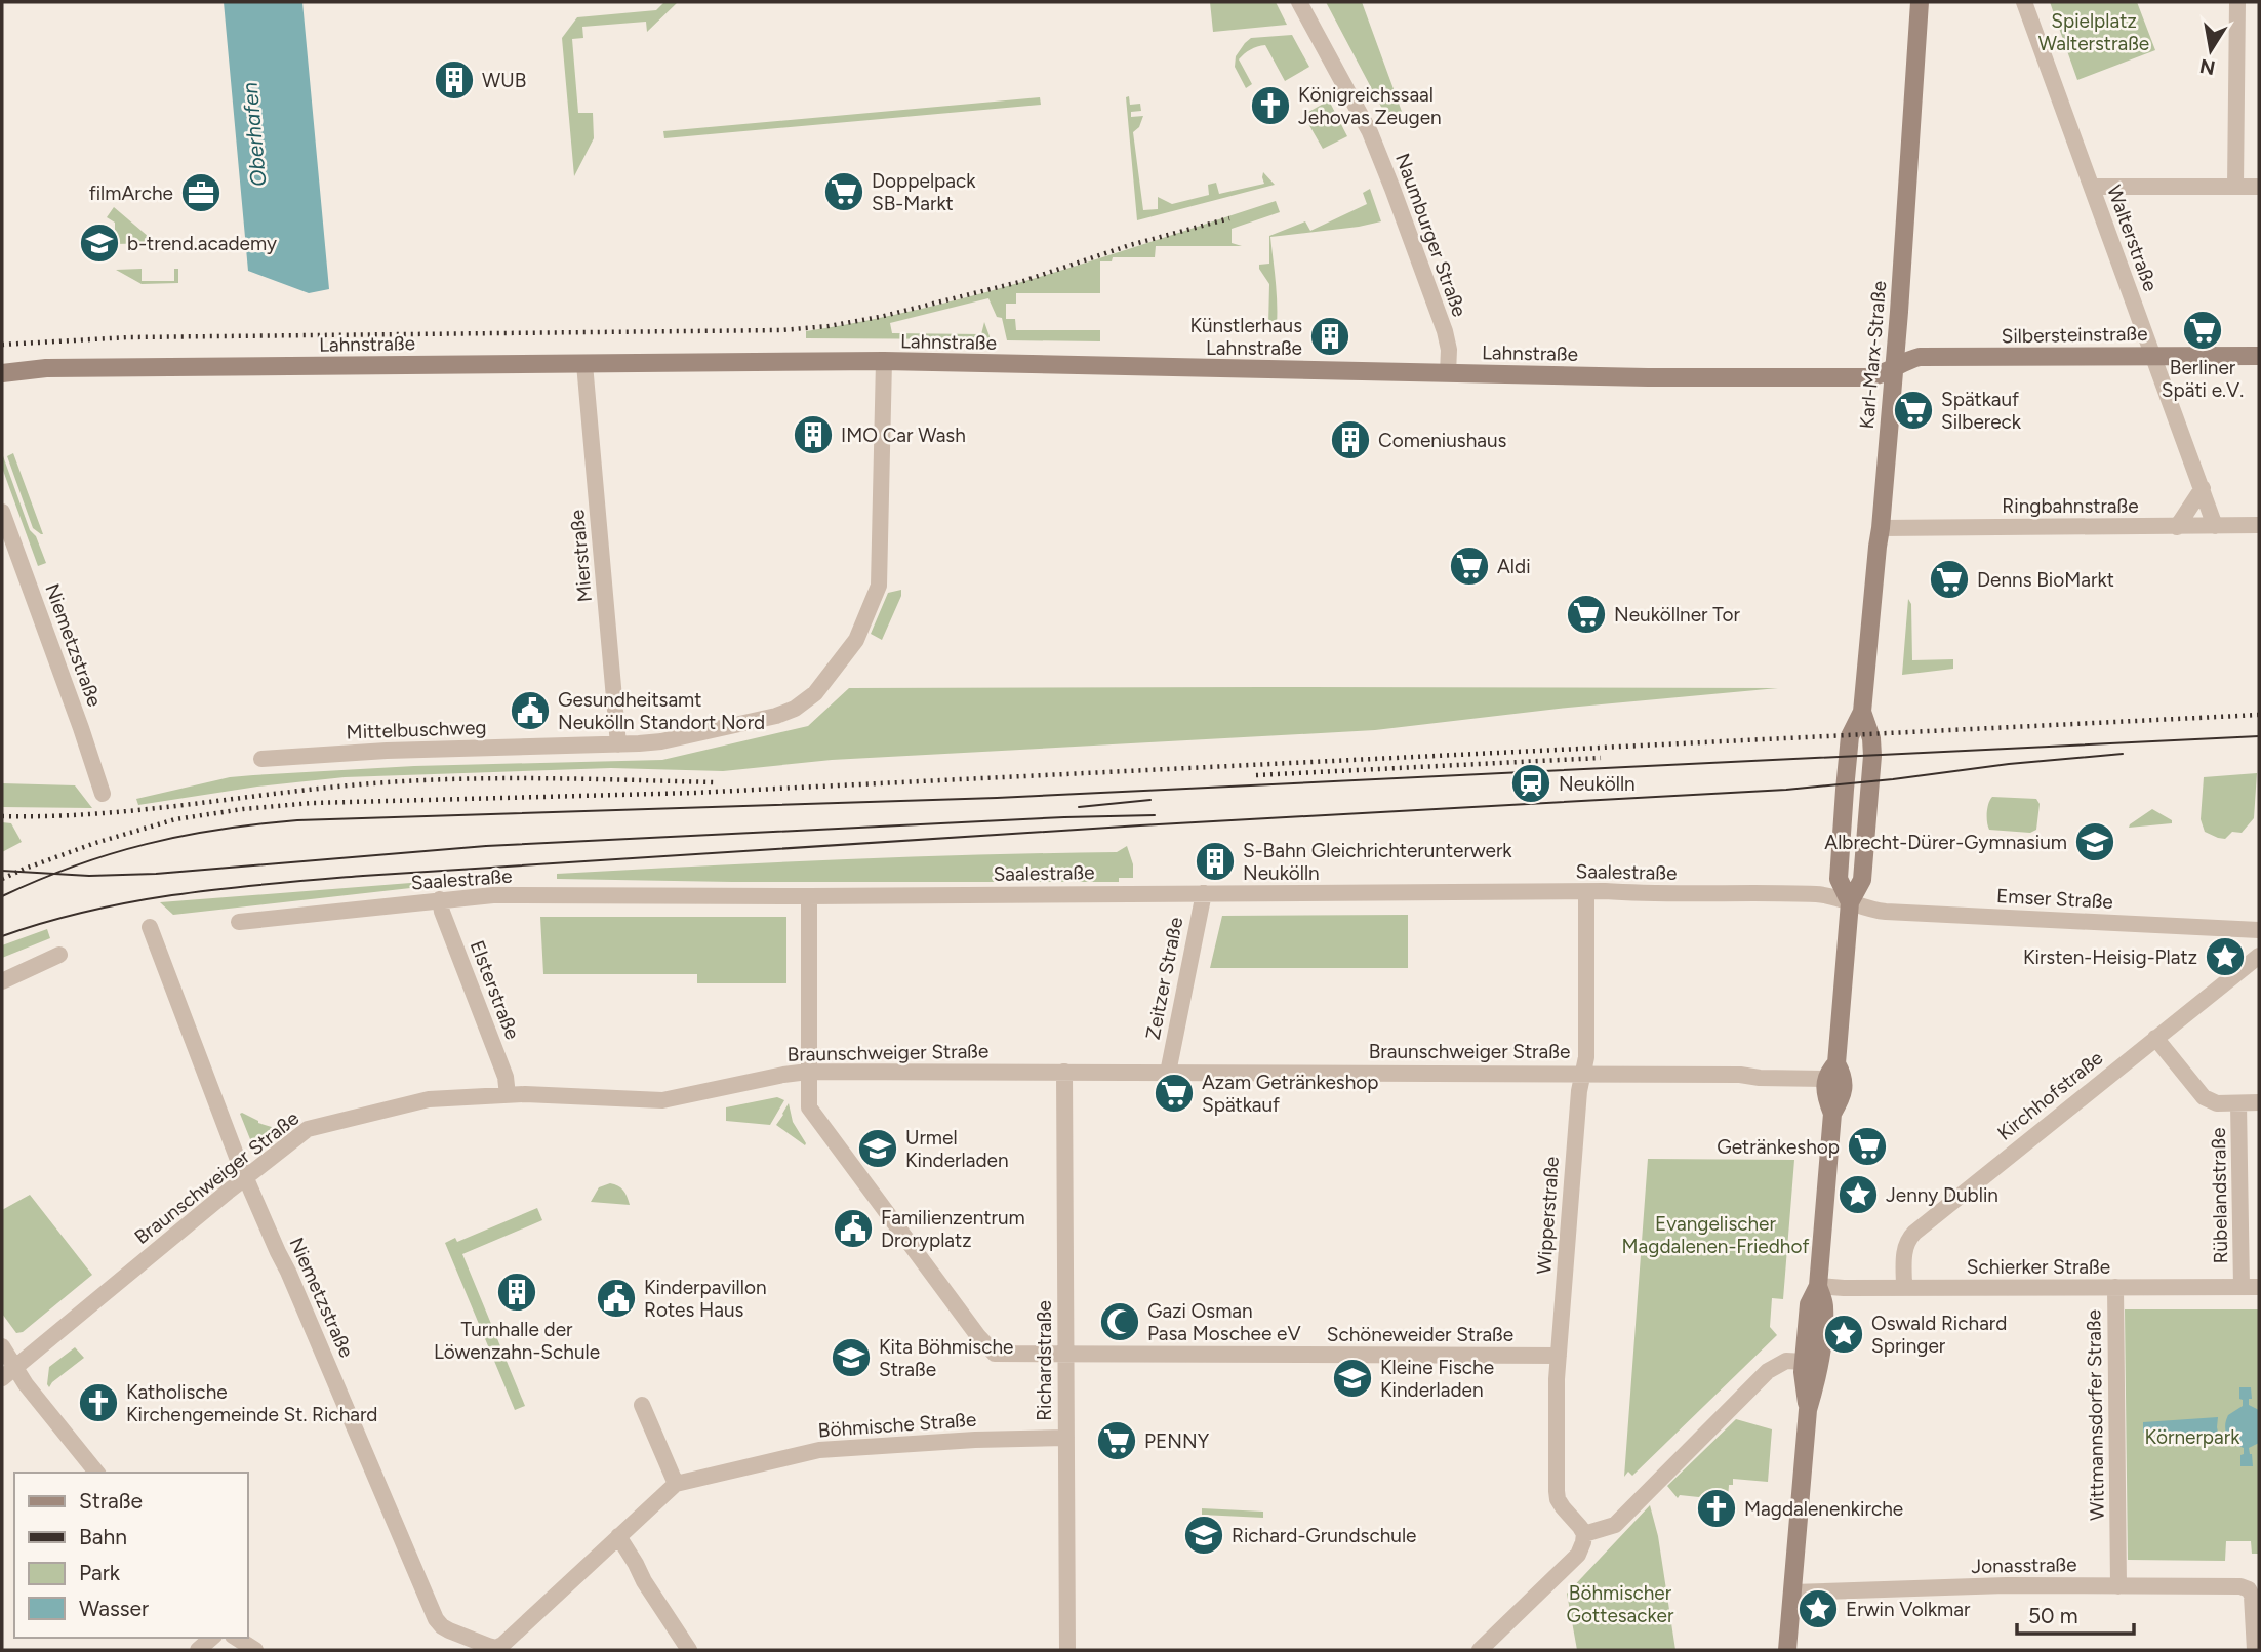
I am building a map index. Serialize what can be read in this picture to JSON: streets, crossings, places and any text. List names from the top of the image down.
{
  "streets": {
    "street": [
      "Naumburger Straße",
      "Walterstraße",
      "Silbersteinstraße",
      "Lahnstraße",
      "Karl-Marx-Straße",
      "Ringbahnstraße",
      "Mierstraße",
      "Niemetzstraße",
      "Mittelbuschweg",
      "Saalestraße",
      "Emser Straße",
      "Zeitzer Straße",
      "Elsterstraße",
      "Braunschweiger Straße",
      "Kirchhofstraße",
      "Rübelandstraße",
      "Wipperstraße",
      "Schierker Straße",
      "Schöneweider Straße",
      "Richardstraße",
      "Wittmannsdorfer Straße",
      "Böhmische Straße",
      "Jonasstraße"
    ]
  },
  "crossings": [
    ["Naumburger Straße", "Lahnstraße"],
    ["Walterstraße", "Silbersteinstraße"],
    ["Walterstraße", "Ringbahnstraße"],
    ["Silbersteinstraße", "Lahnstraße"],
    ["Silbersteinstraße", "Karl-Marx-Straße"],
    ["Lahnstraße", "Karl-Marx-Straße"],
    ["Lahnstraße", "Mierstraße"],
    ["Lahnstraße", "Mittelbuschweg"],
    ["Karl-Marx-Straße", "Ringbahnstraße"],
    ["Karl-Marx-Straße", "Saalestraße"],
    ["Karl-Marx-Straße", "Emser Straße"],
    ["Karl-Marx-Straße", "Braunschweiger Straße"],
    ["Karl-Marx-Straße", "Schierker Straße"],
    ["Karl-Marx-Straße", "Jonasstraße"],
    ["Mierstraße", "Mittelbuschweg"],
    ["Niemetzstraße", "Braunschweiger Straße"],
    ["Niemetzstraße", "Böhmische Straße"],
    ["Saalestraße", "Emser Straße"],
    ["Saalestraße", "Zeitzer Straße"],
    ["Saalestraße", "Elsterstraße"],
    ["Saalestraße", "Wipperstraße"],
    ["Saalestraße", "Schöneweider Straße"],
    ["Zeitzer Straße", "Braunschweiger Straße"],
    ["Elsterstraße", "Braunschweiger Straße"],
    ["Braunschweiger Straße", "Wipperstraße"],
    ["Braunschweiger Straße", "Schöneweider Straße"],
    ["Braunschweiger Straße", "Richardstraße"],
    ["Kirchhofstraße", "Schierker Straße"],
    ["Rübelandstraße", "Schierker Straße"],
    ["Wipperstraße", "Schöneweider Straße"],
    ["Schierker Straße", "Wittmannsdorfer Straße"],
    ["Schöneweider Straße", "Richardstraße"],
    ["Richardstraße", "Böhmische Straße"],
    ["Wittmannsdorfer Straße", "Jonasstraße"]
  ],
  "water": ["Oberhafen"],
  "parks": [
    "Spielplatz Walterstraße",
    "Evangelischer Magdalenen-Friedhof",
    "Körnerpark",
    "Böhmischer Gottesacker"
  ],
  "places": {
    "building": [
      "WUB",
      "Künstlerhaus Lahnstraße",
      "IMO Car Wash",
      "Comeniushaus",
      "S-Bahn Gleichrichterunterwerk Neukölln",
      "Turnhalle der Löwenzahn-Schule"
    ],
    "church": ["Königreichssaal Jehovas Zeugen", "Katholische Kirchengemeinde St. Richard", "Magdalenenkirche"],
    "supermarket": [
      "Doppelpack SB-Markt",
      "Berliner Späti e.V.",
      "Spätkauf Silbereck",
      "Aldi",
      "Denns BioMarkt",
      "Neuköllner Tor",
      "Azam Getränkeshop Spätkauf",
      "Getränkeshop",
      "PENNY"
    ],
    "office": ["filmArche"],
    "school or university": [
      "b-trend.academy",
      "Albrecht-Dürer-Gymnasium",
      "Urmel Kinderladen",
      "Kita Böhmische Straße",
      "Kleine Fische Kinderladen",
      "Richard-Grundschule"
    ],
    "public building": ["Gesundheitsamt Neukölln Standort Nord", "Familienzentrum Droryplatz", "Kinderpavillon Rotes Haus"],
    "station": ["Neukölln"],
    "place": [
      "Kirsten-Heisig-Platz",
      "Jenny Dublin",
      "Oswald Richard Springer",
      "Erwin Volkmar"
    ],
    "mosque": ["Gazi Osman Pasa Moschee eV"]
  },
  "legend": [
    "Straße",
    "Bahn",
    "Park",
    "Wasser"
  ],
  "scale_bar": "50 m",
  "north": "bottom"
}
